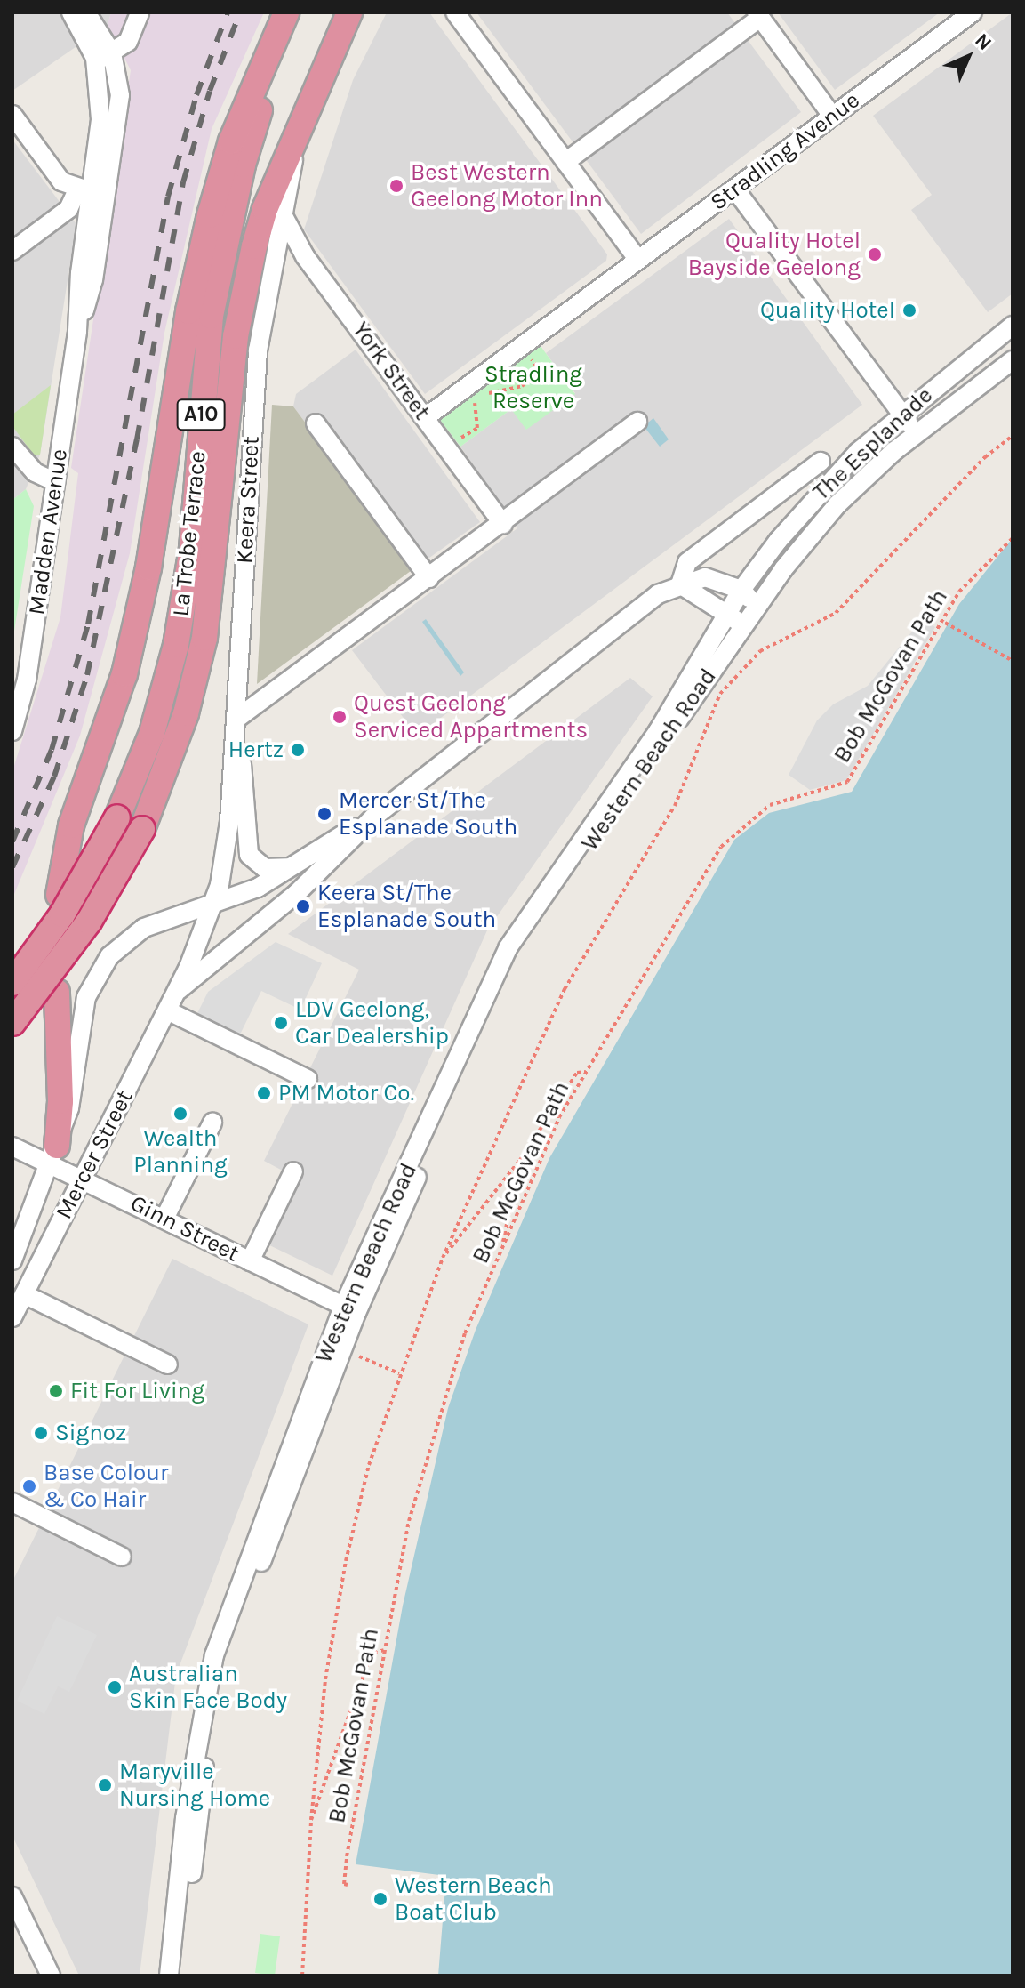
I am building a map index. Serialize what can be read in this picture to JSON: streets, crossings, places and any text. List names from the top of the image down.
{
  "streets": {
    "highway": ["A10", "Keera Street", "La Trobe Terrace"],
    "street": [
      "Stradling Avenue",
      "York Street",
      "The Esplanade",
      "Madden Avenue",
      "Western Beach Road",
      "Mercer Street",
      "Ginn Street"
    ],
    "path": ["Bob McGovan Path"]
  },
  "crossings": [
    ["Stradling Avenue", "York Street"],
    ["York Street", "Keera Street"],
    ["The Esplanade", "Western Beach Road"],
    ["Keera Street", "La Trobe Terrace"],
    ["Keera Street", "Mercer Street"],
    ["Western Beach Road", "Ginn Street"],
    ["Mercer Street", "Ginn Street"]
  ],
  "parks": ["Stradling Reserve"],
  "places": [
    "Best Western Geelong Motor Inn",
    "Quality Hotel Bayside Geelong",
    "Quality Hotel",
    "Quest Geelong Serviced Appartments",
    "Hertz",
    "Mercer St/The Esplanade South",
    "Keera St/The Esplanade South",
    "LDV Geelong, Car Dealership",
    "PM Motor Co.",
    "Wealth Planning",
    "Fit For Living",
    "Signoz",
    "Base Colour & Co Hair",
    "Australian Skin Face Body",
    "Maryville Nursing Home",
    "Western Beach Boat Club"
  ],
  "north": "top right"
}
